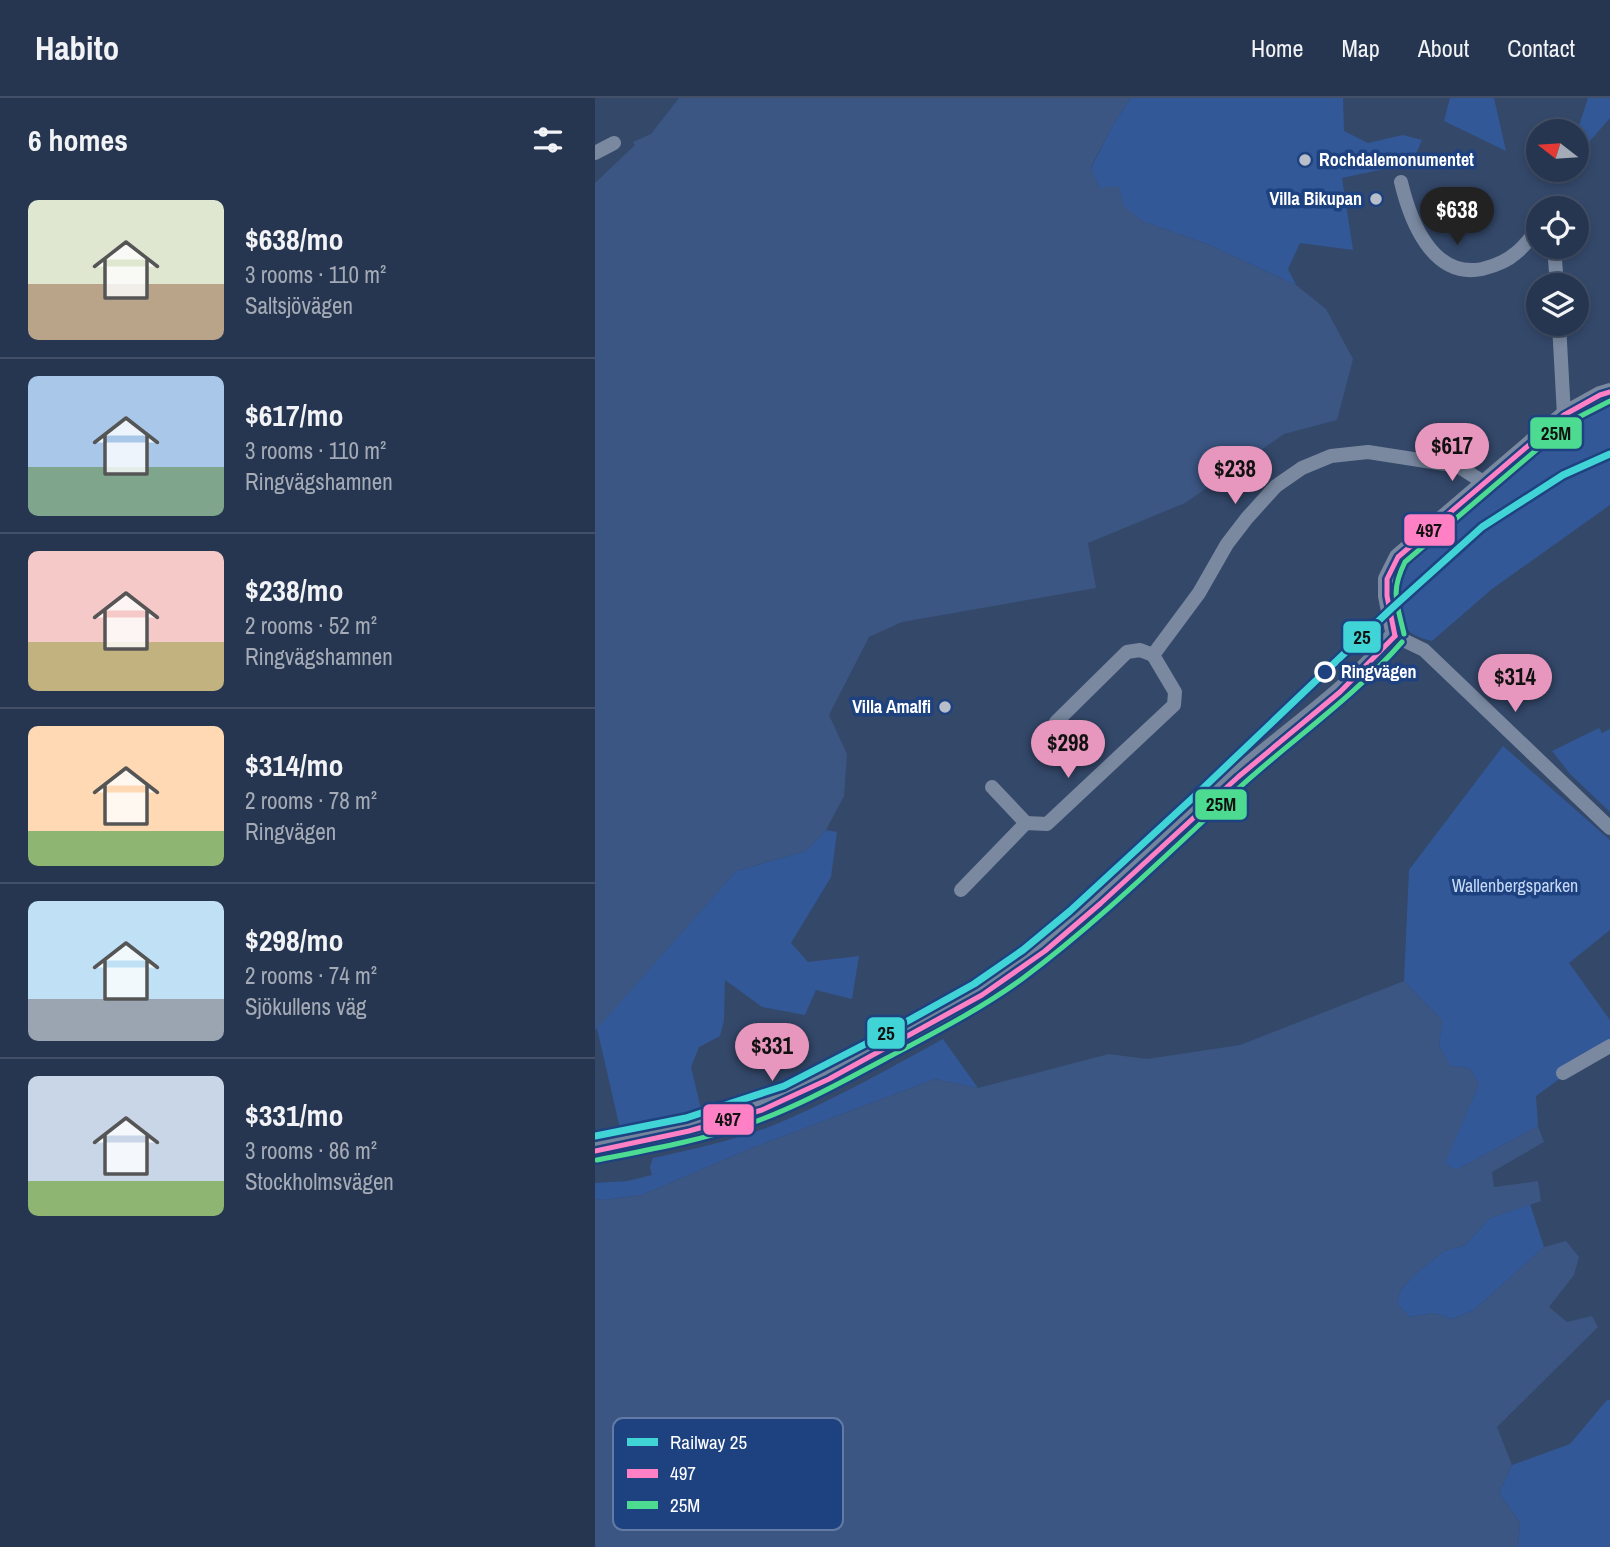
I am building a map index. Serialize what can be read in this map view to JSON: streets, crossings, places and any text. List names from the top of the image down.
{
  "parks": ["Wallenbergsparken"],
  "places": [
    "Rochdalemonumentet",
    "Villa Bikupan",
    "Ringvägen",
    "Villa Amalfi"
  ],
  "lines": ["transit line 497", "transit line 25M", "rail line 25"],
  "legend": ["Railway 25", "497", "25M"],
  "north": "left",
  "page": {
    "header": "Habito",
    "nav": [
      "Home",
      "Map",
      "About",
      "Contact"
    ],
    "heading": "6 homes",
    "list": [
      {
        "name": "$638/mo",
        "note": "3 rooms · 110 m² · Saltsjövägen"
      },
      {
        "name": "$617/mo",
        "note": "3 rooms · 110 m² · Ringvägshamnen"
      },
      {
        "name": "$238/mo",
        "note": "2 rooms · 52 m² · Ringvägshamnen"
      },
      {
        "name": "$314/mo",
        "note": "2 rooms · 78 m² · Ringvägen"
      },
      {
        "name": "$298/mo",
        "note": "2 rooms · 74 m² · Sjökullens väg"
      },
      {
        "name": "$331/mo",
        "note": "3 rooms · 86 m² · Stockholmsvägen"
      }
    ],
    "price": [
      "$638",
      "$617",
      "$238",
      "$314",
      "$298",
      "$331"
    ]
  }
}
